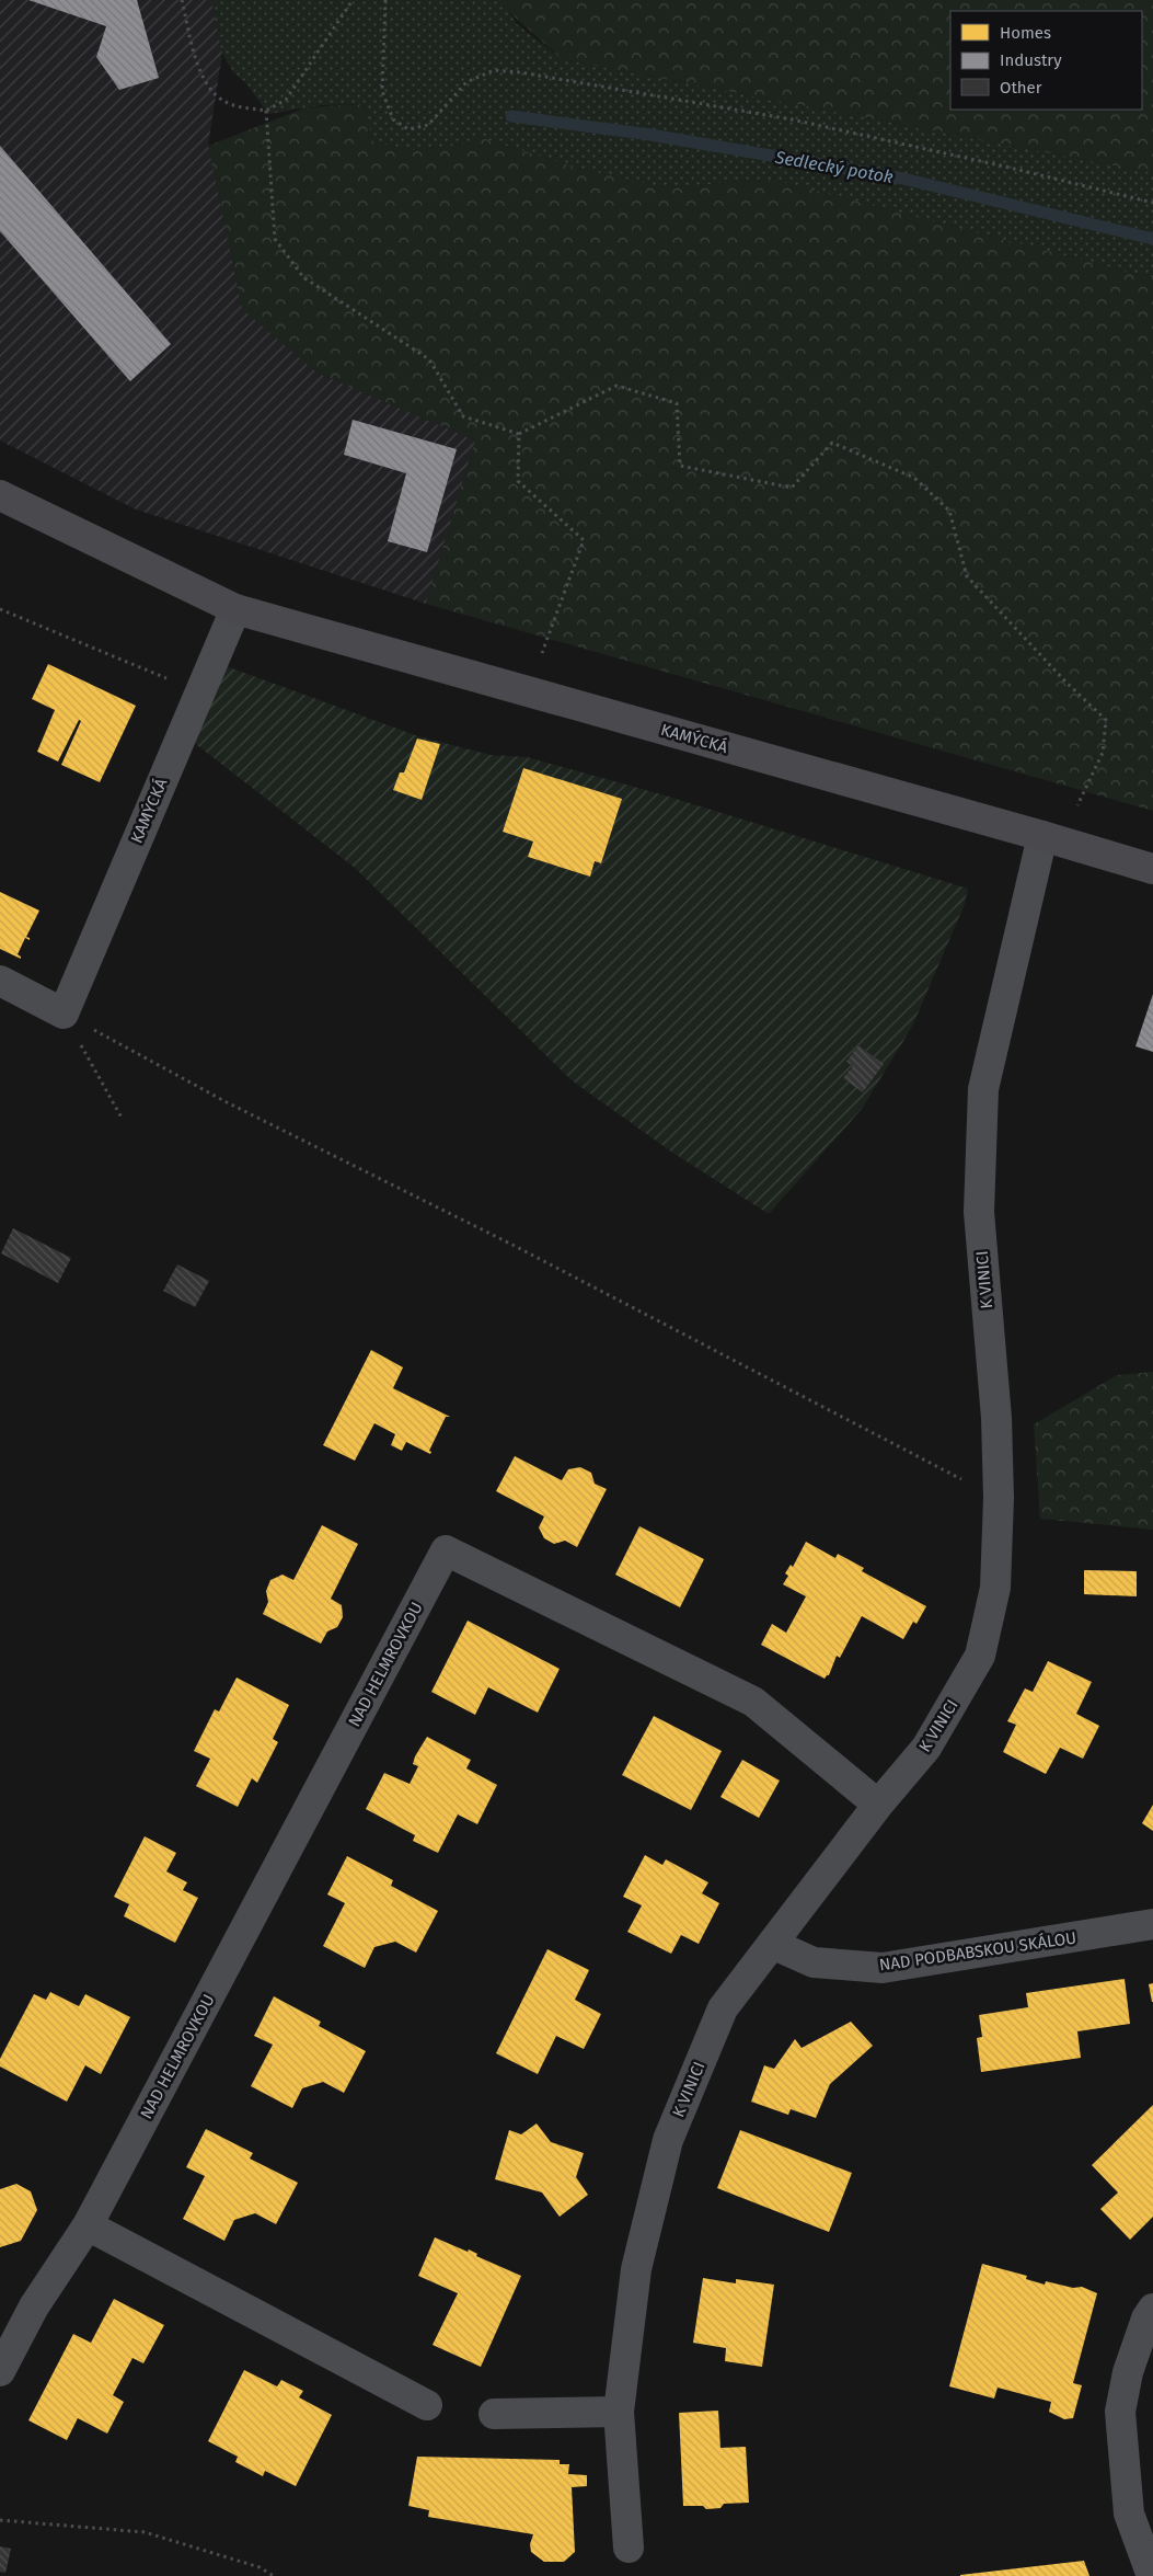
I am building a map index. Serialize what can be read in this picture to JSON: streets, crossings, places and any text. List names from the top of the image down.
{
  "streets": {
    "main road": ["KAMÝCKÁ"],
    "street": ["K VINICI", "NAD HELMROVKOU", "NAD PODBABSKOU SKÁLOU"]
  },
  "crossings": [
    ["KAMÝCKÁ", "K VINICI"],
    ["K VINICI", "NAD HELMROVKOU"],
    ["K VINICI", "NAD PODBABSKOU SKÁLOU"]
  ],
  "water": ["Sedlecký potok"],
  "legend": ["Homes", "Industry", "Other"]
}
